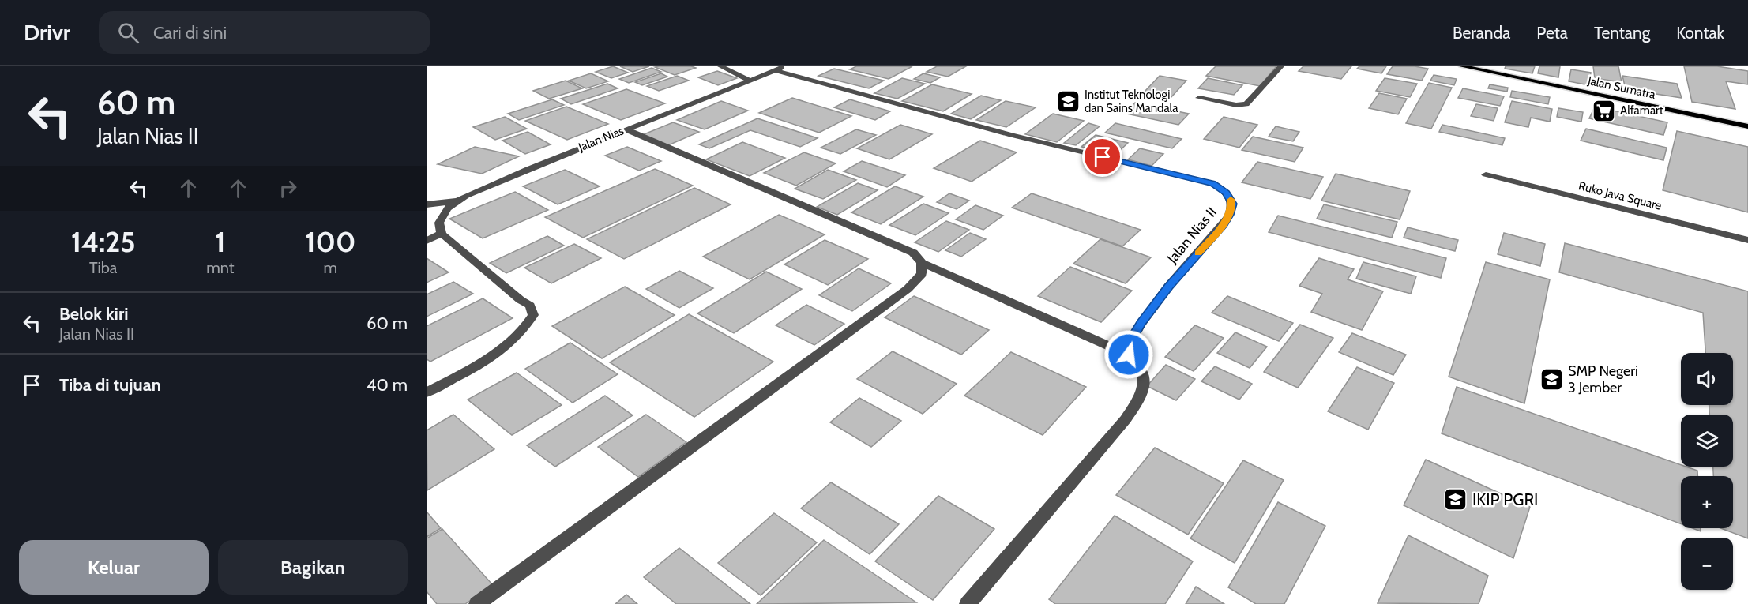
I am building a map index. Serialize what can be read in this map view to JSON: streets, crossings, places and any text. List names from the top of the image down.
{
  "streets": {
    "main road": ["Jalan Sumatra"],
    "street": ["Jalan Nias", "Ruko Java Square", "Jalan Nias II"]
  },
  "crossings": [
    ["Jalan Nias", "Jalan Nias II"]
  ],
  "places": {
    "school or university": ["Institut Teknologi dan Sains Mandala", "SMP Negeri 3 Jember", "IKIP PGRI"],
    "supermarket": ["Alfamart"]
  },
  "page": {
    "header": "Drivr",
    "search": "Cari di sini",
    "nav": [
      "Beranda",
      "Peta",
      "Tentang",
      "Kontak"
    ],
    "turn": ["60 m", "Jalan Nias II"],
    "eta": [
      "14:25",
      "Tiba",
      "1",
      "mnt",
      "100",
      "m"
    ],
    "list": [
      {
        "name": "Belok kiri",
        "note": "Jalan Nias II",
        "value": "60 m"
      },
      {
        "name": "Tiba di tujuan",
        "value": "40 m"
      }
    ],
    "map_buttons": ["+", "−"],
    "buttons": ["Keluar", "Bagikan"]
  }
}
